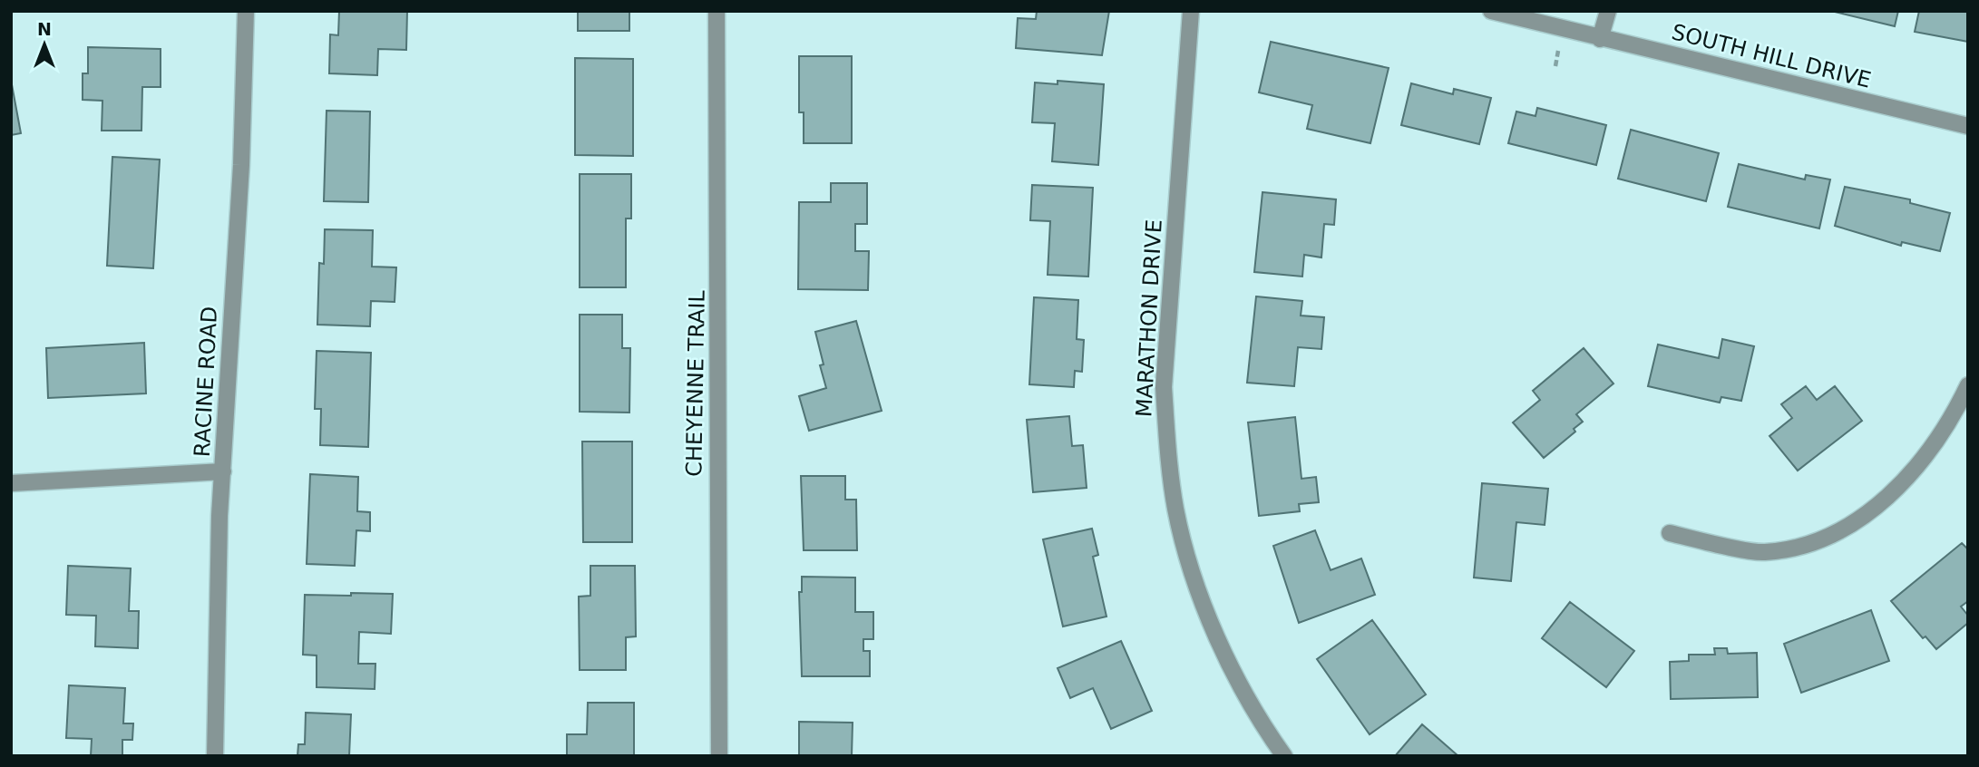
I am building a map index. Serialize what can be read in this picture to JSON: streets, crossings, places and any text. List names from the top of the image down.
{
  "streets": {
    "street": [
      "SOUTH HILL DRIVE",
      "MARATHON DRIVE",
      "RACINE ROAD",
      "CHEYENNE TRAIL"
    ]
  },
  "north": "top"
}
